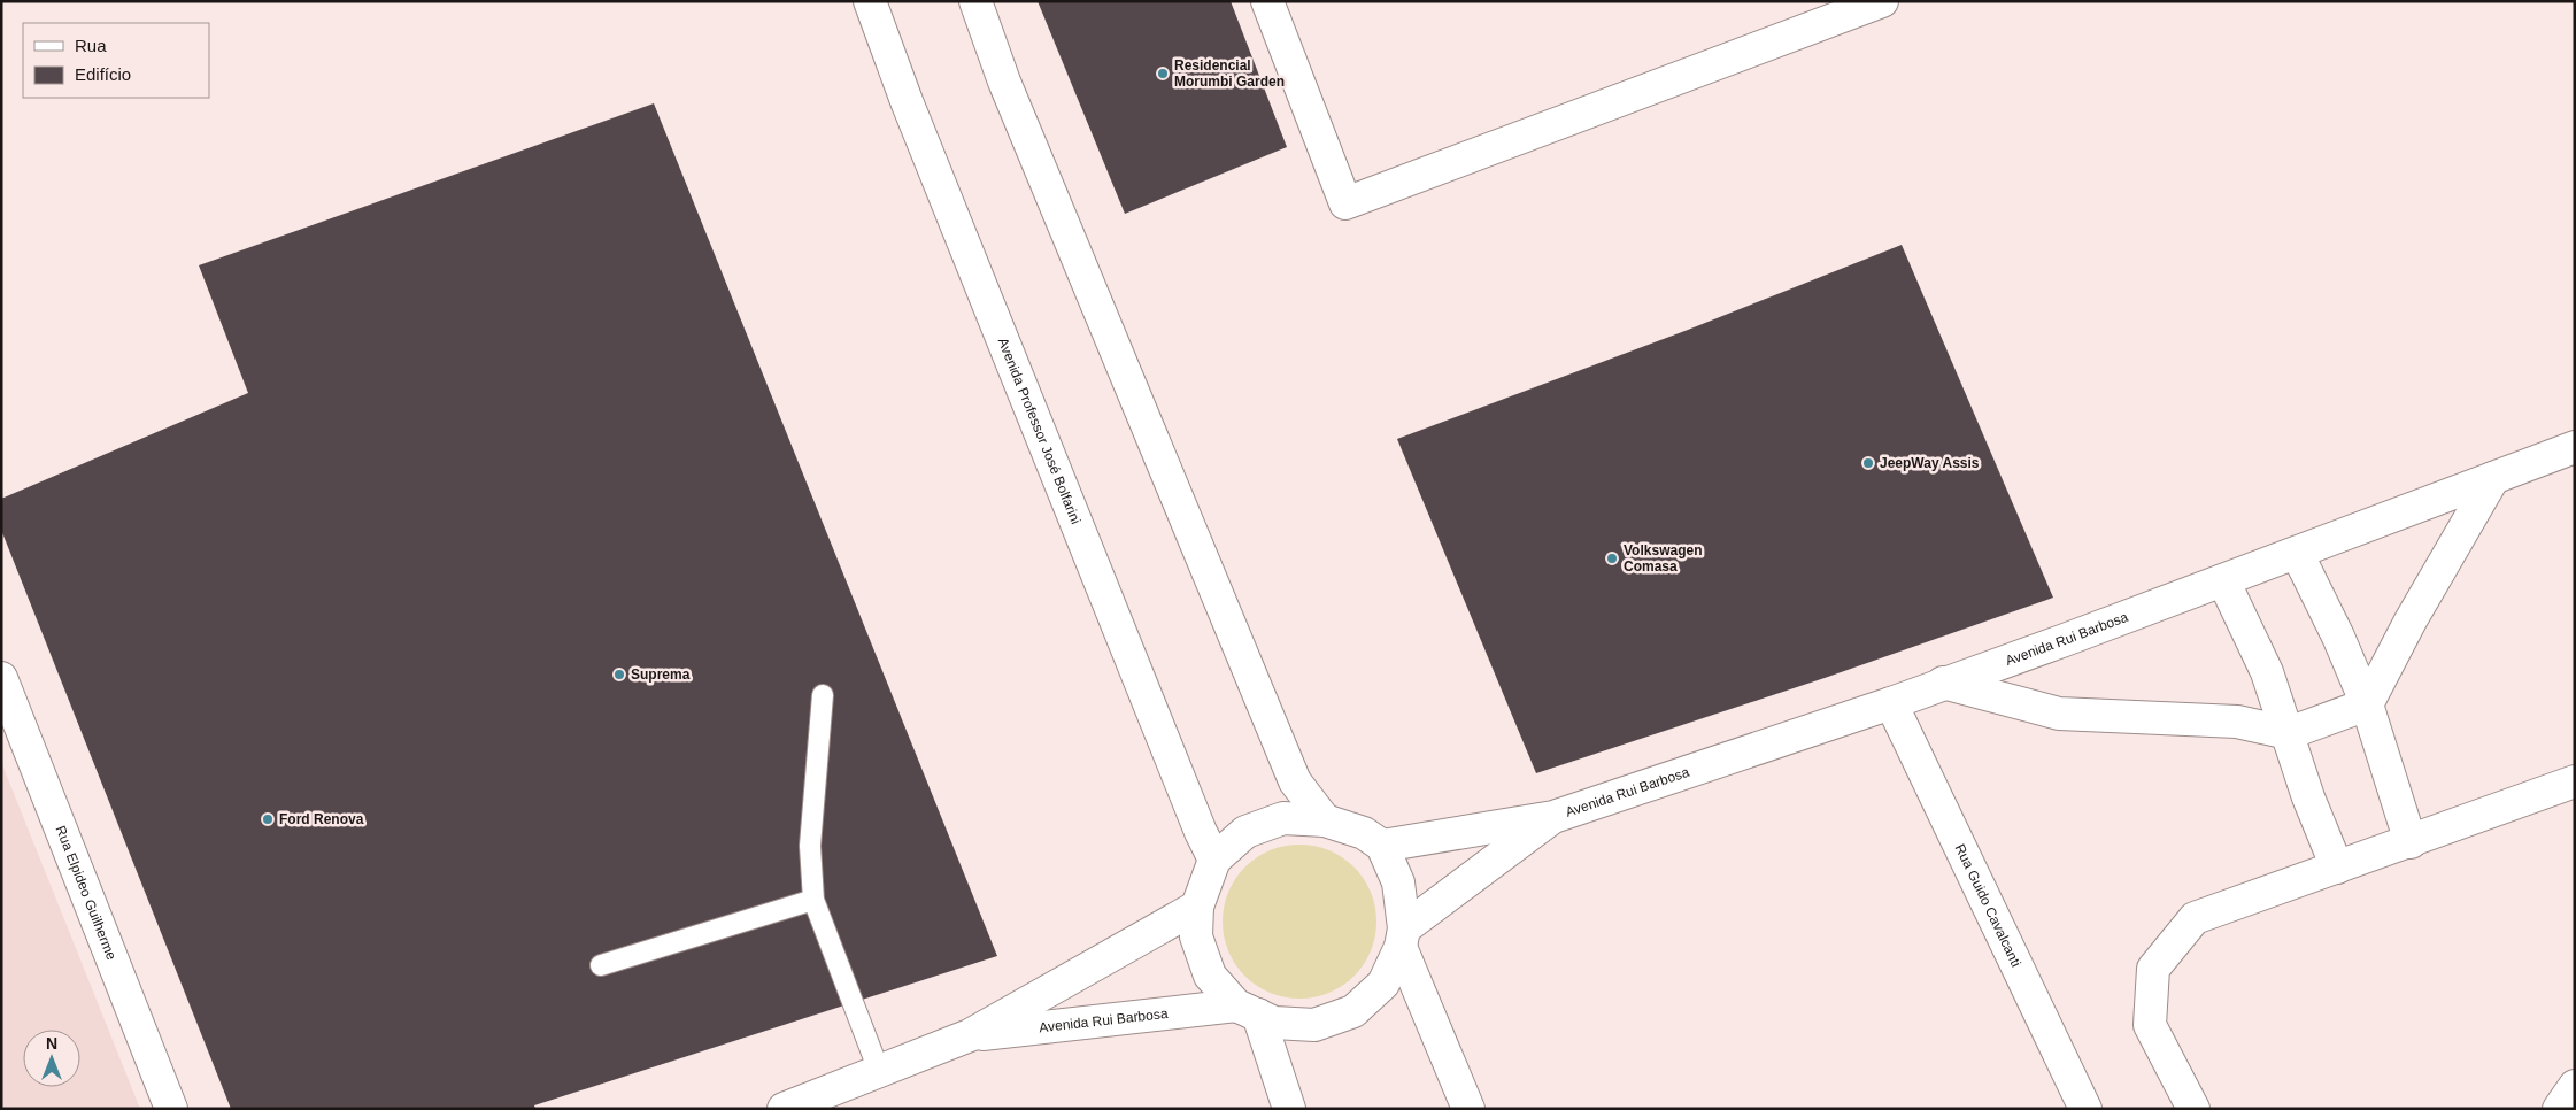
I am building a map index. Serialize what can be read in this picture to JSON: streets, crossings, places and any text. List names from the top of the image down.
{
  "streets": {
    "main road": [
      "Avenida Professor José Bolfarini",
      "Avenida Rui Barbosa",
      "Rua Elpideo Guilherme",
      "Rua Guido Cavalcanti"
    ]
  },
  "crossings": [
    ["Avenida Rui Barbosa", "Rua Guido Cavalcanti"]
  ],
  "places": [
    "Residencial Morumbi Garden",
    "JeepWay Assis",
    "Volkswagen Comasa",
    "Suprema",
    "Ford Renova"
  ],
  "legend": ["Rua", "Edifício"],
  "north": "top"
}
